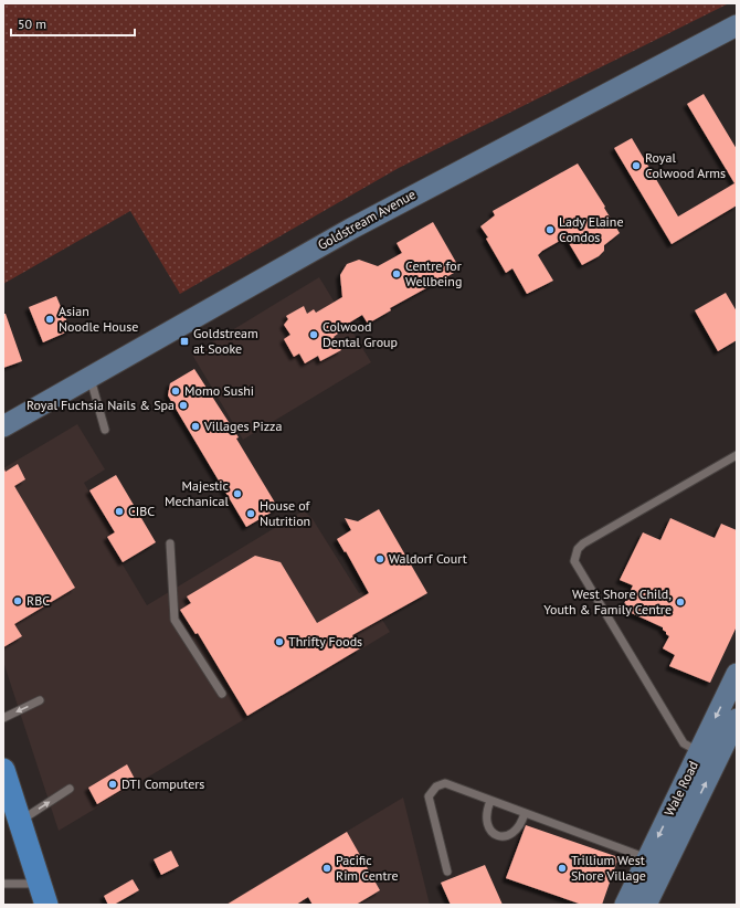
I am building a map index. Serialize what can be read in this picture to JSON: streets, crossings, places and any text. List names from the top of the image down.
{
  "streets": {
    "street": ["Goldstream Avenue", "Wale Road"]
  },
  "places": {
    "other": [
      "Royal Colwood Arms",
      "Lady Elaine Condos",
      "Centre for Wellbeing",
      "Asian Noodle House",
      "Colwood Dental Group",
      "Momo Sushi",
      "Royal Fuchsia Nails & Spa",
      "Villages Pizza",
      "Majestic Mechanical",
      "CIBC",
      "House of Nutrition",
      "Waldorf Court",
      "RBC",
      "West Shore Child, Youth & Family Centre",
      "Thrifty Foods",
      "DTI Computers",
      "Pacific Rim Centre",
      "Trillium West Shore Village"
    ],
    "transit": ["Goldstream at Sooke"]
  },
  "scale_bar": "50 m"
}
